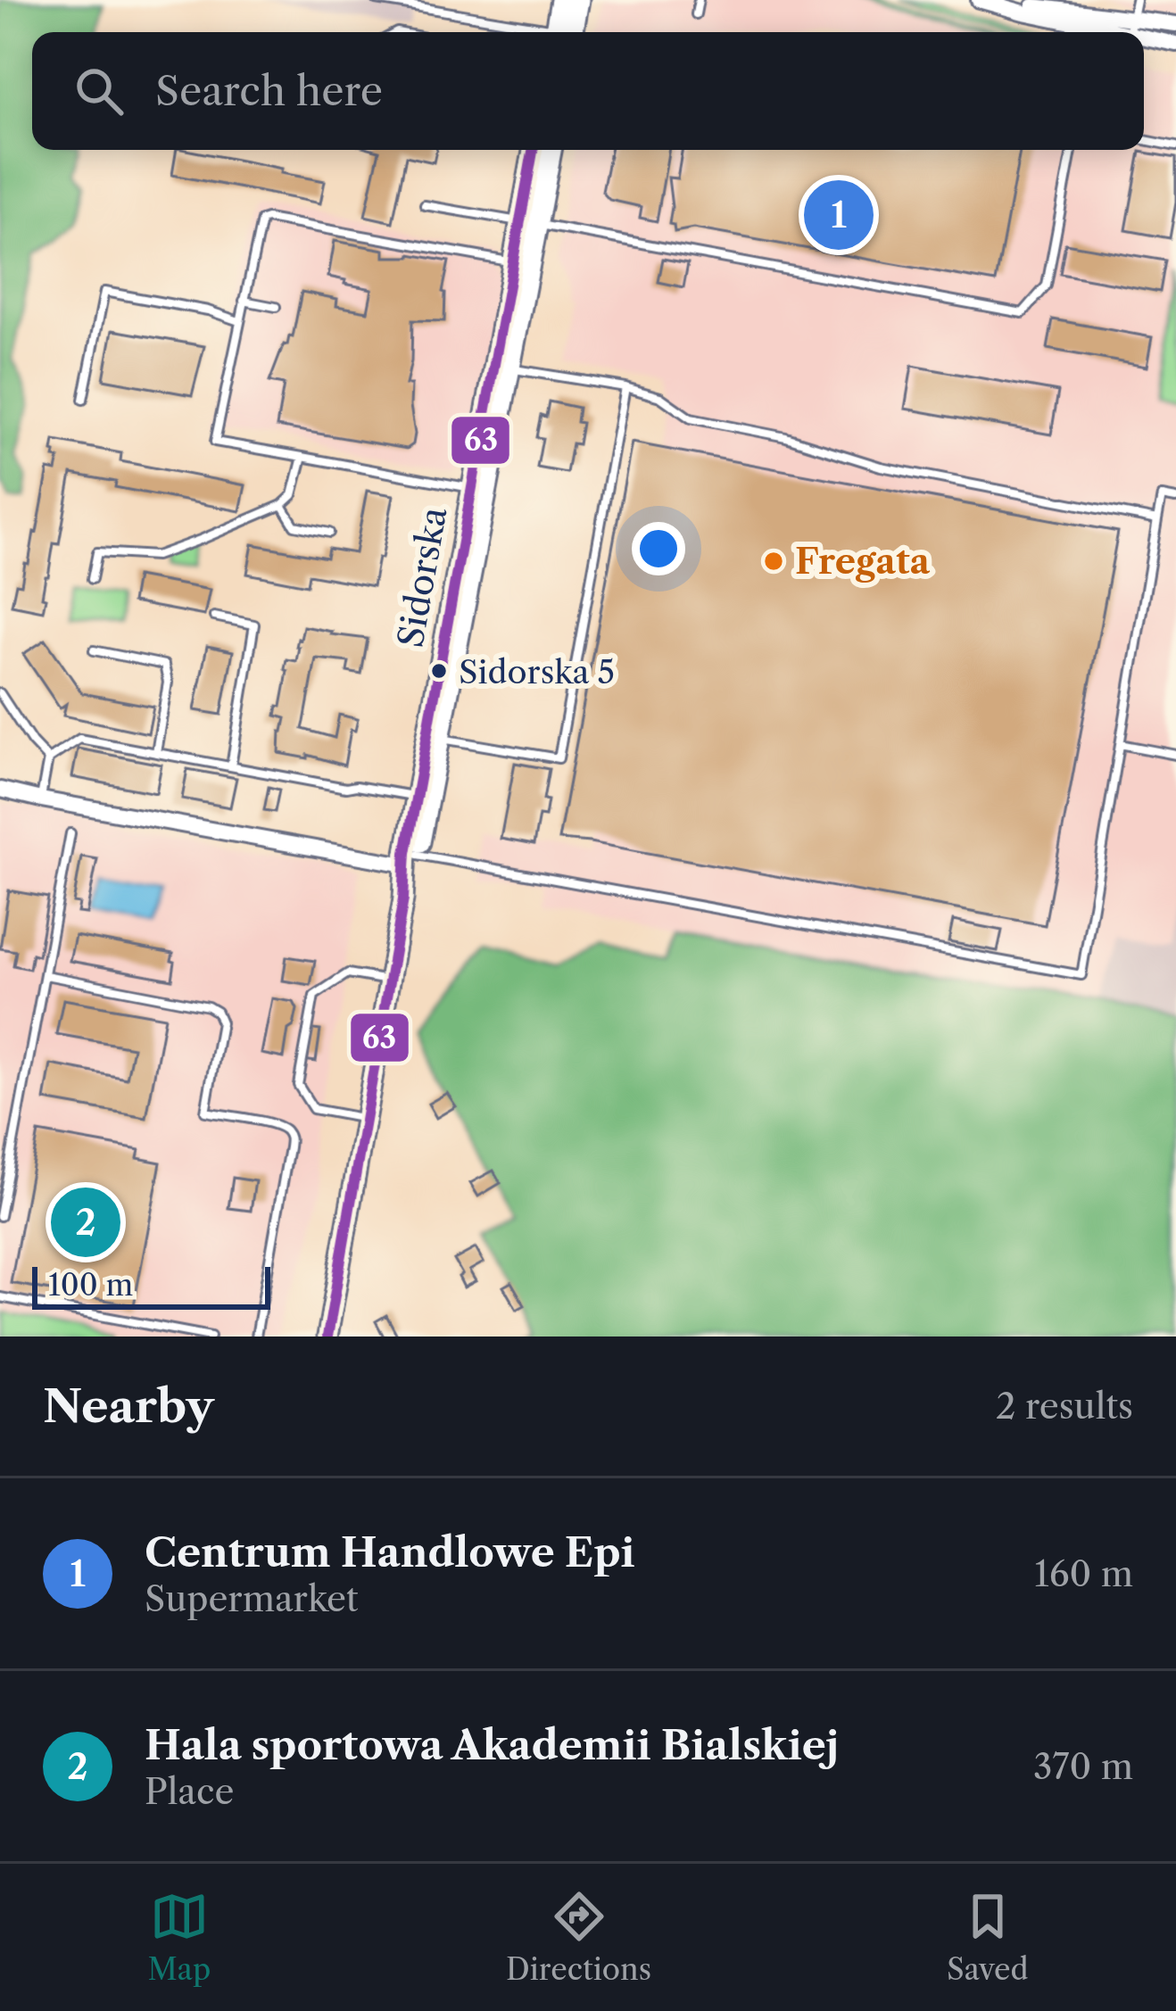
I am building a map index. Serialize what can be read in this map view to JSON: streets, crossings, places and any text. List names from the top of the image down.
{
  "streets": {
    "street": ["Sidorska"]
  },
  "places": ["Fregata", "Sidorska 5"],
  "lines": ["transit line 63"],
  "scale_bar": "100 m",
  "page": {
    "search": "Search here",
    "pins": ["1", "2"],
    "scale": "100 m",
    "heading": ["Nearby", "2 results"],
    "list": [
      {
        "mark": "1",
        "name": "Centrum Handlowe Epi",
        "note": "Supermarket",
        "value": "160 m"
      },
      {
        "mark": "2",
        "name": "Hala sportowa Akademii Bialskiej",
        "note": "Place",
        "value": "370 m"
      }
    ],
    "nav": ["Map", "Directions", "Saved"]
  }
}
